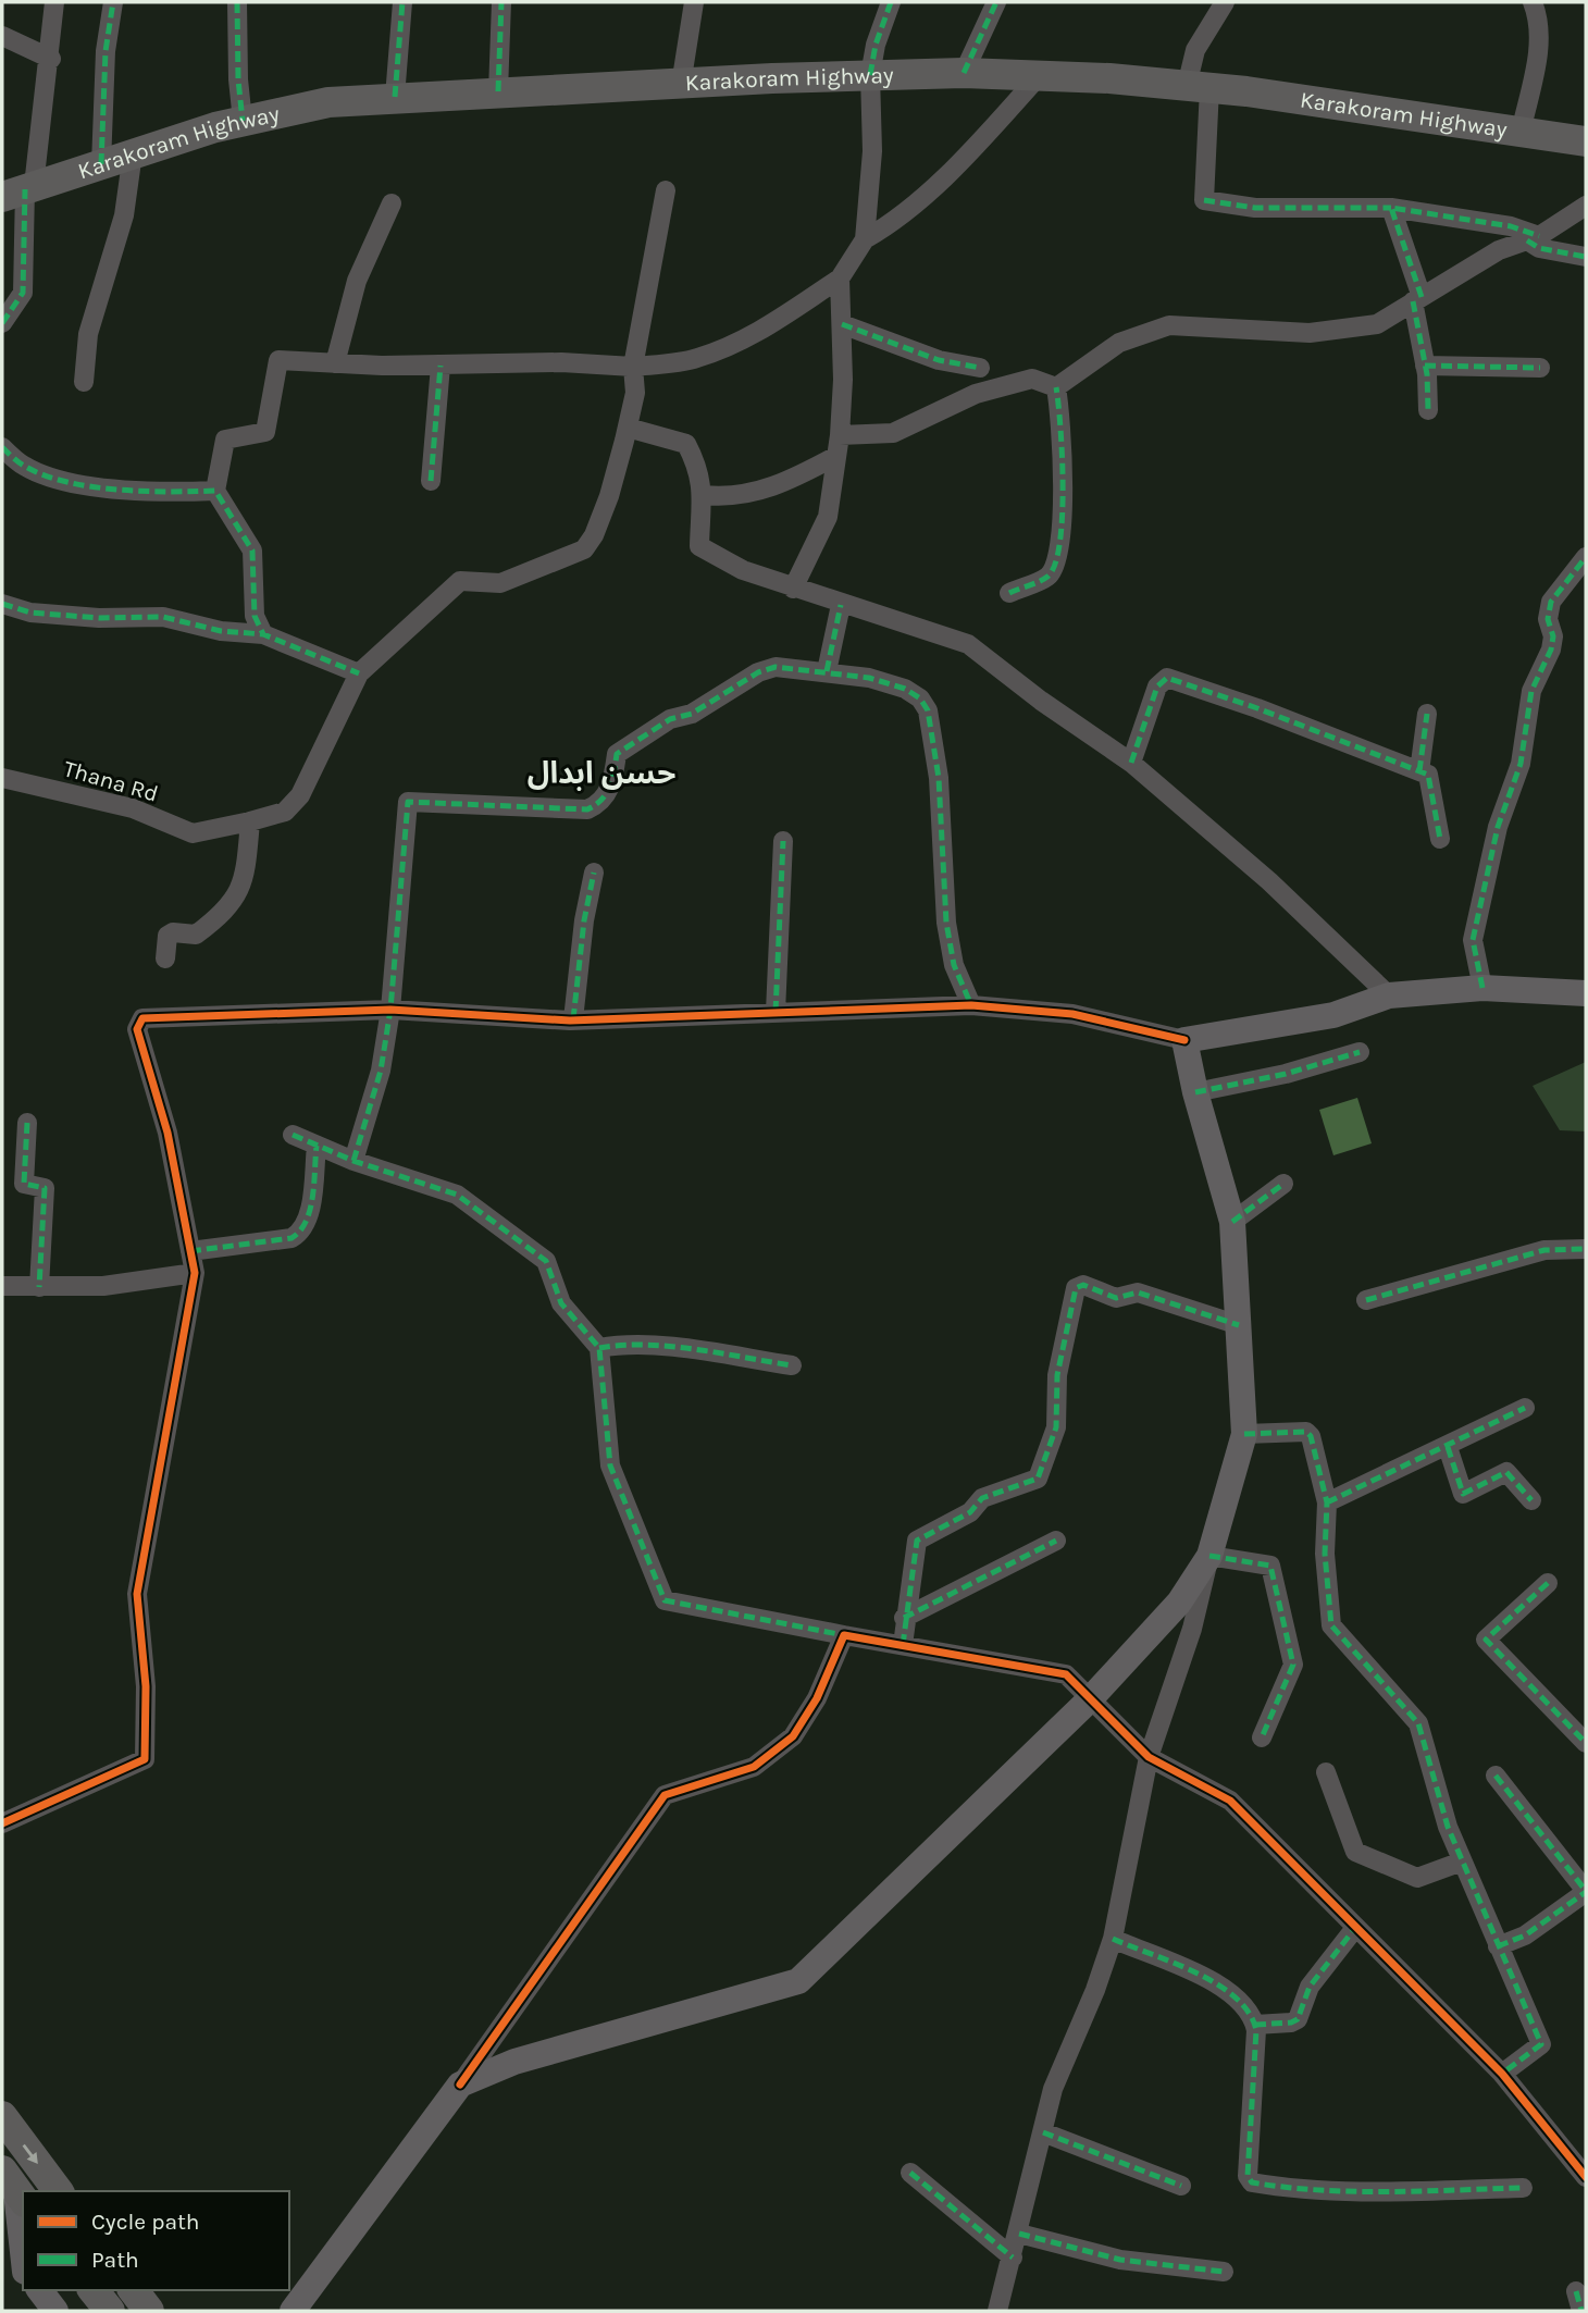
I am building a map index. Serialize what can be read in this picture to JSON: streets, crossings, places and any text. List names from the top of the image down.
{
  "streets": {
    "highway": ["Karakoram Highway"],
    "street": ["Thana Rd"]
  },
  "districts": ["حسن ابدال"],
  "legend": ["Cycle path", "Path"]
}
